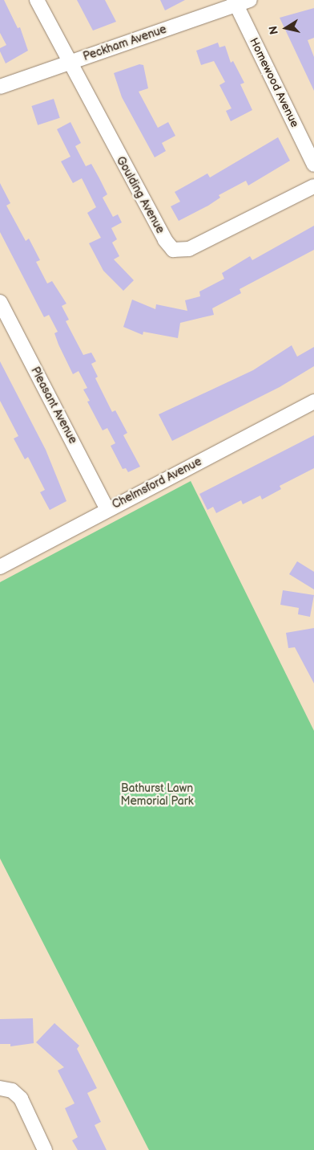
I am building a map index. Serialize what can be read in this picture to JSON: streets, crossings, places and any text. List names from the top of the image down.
{
  "streets": {
    "street": [
      "Peckham Avenue",
      "Homewood Avenue",
      "Goulding Avenue",
      "Pleasant Avenue",
      "Chelmsford Avenue"
    ]
  },
  "crossings": [
    ["Peckham Avenue", "Homewood Avenue"],
    ["Peckham Avenue", "Goulding Avenue"],
    ["Pleasant Avenue", "Chelmsford Avenue"]
  ],
  "parks": ["Bathurst Lawn Memorial Park"],
  "north": "left"
}
